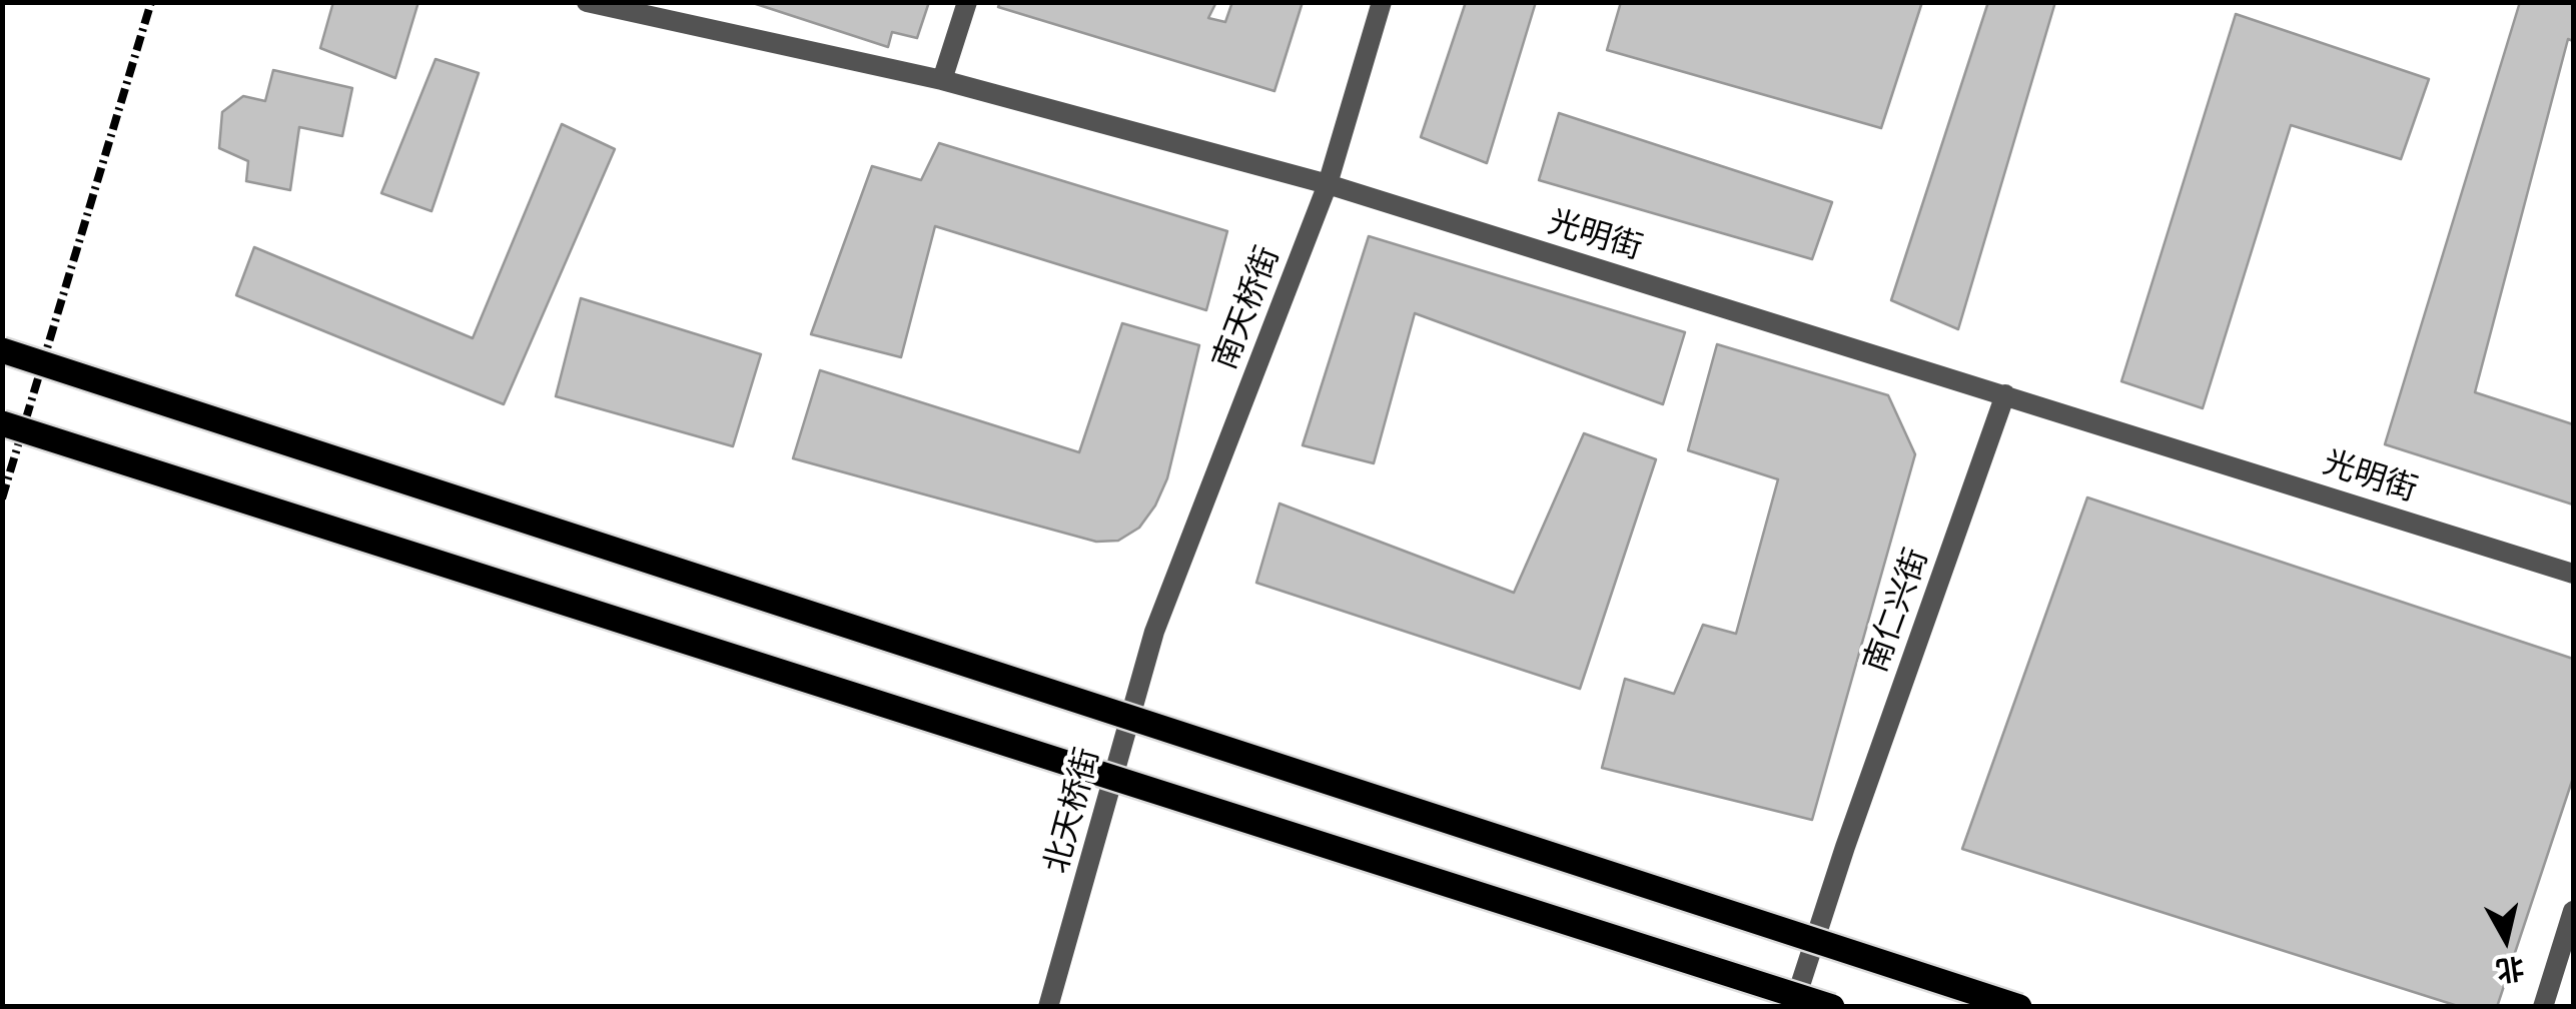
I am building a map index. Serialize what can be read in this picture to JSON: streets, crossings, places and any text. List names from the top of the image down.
{
  "streets": {
    "street": [
      "光明街",
      "南天桥街",
      "南仁兴街",
      "北天桥街"
    ]
  },
  "crossings": [
    ["光明街", "南天桥街"],
    ["光明街", "南仁兴街"],
    ["南天桥街", "北天桥街"]
  ],
  "north": "bottom"
}
